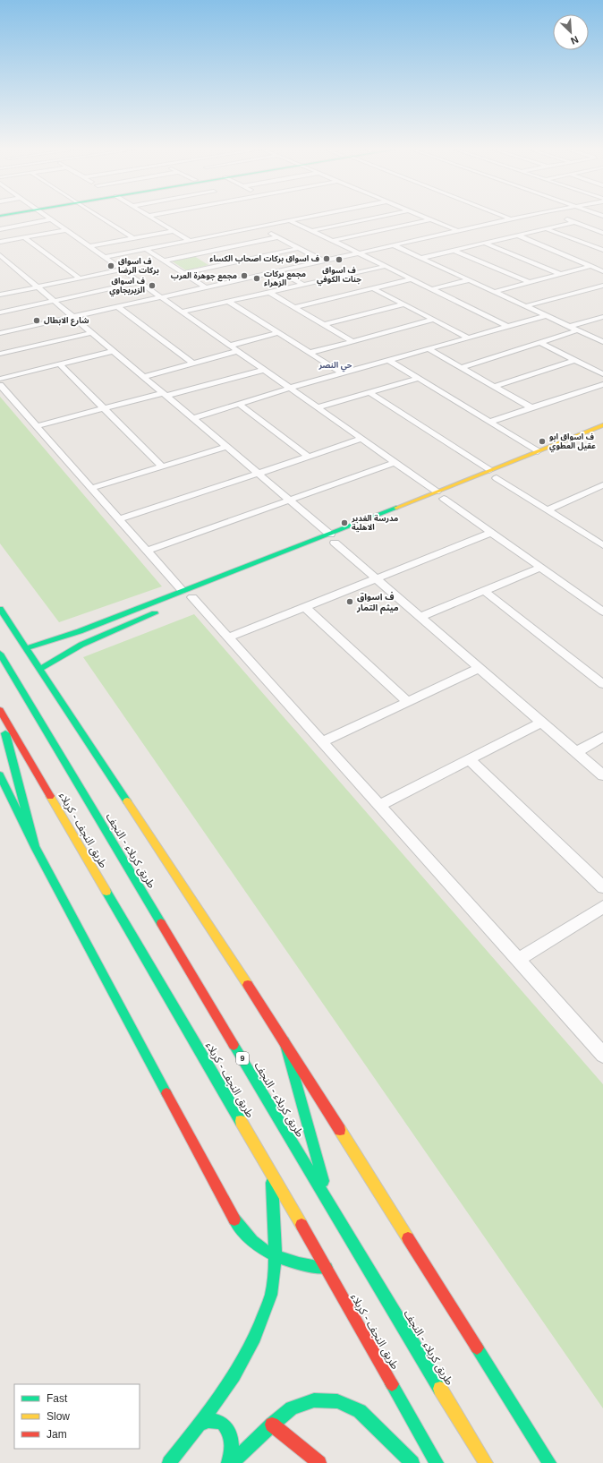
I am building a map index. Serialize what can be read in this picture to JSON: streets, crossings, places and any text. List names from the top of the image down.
{
  "streets": {
    "main road": ["طريق النجف - کربلاء", "طريق کربلاء - النجف", "9"]
  },
  "districts": ["حي النصر"],
  "places": [
    "ف اسواق بركات اصحاب الكساء",
    "ف اسواق جنات الكوفي",
    "ف اسواق بركات الرضا",
    "مجمع جوهرة العرب",
    "مجمع بركات الزهراء",
    "ف اسواق الزيريجاوي",
    "شارع الابطال",
    "ف اسواق ابو عقيل العطوي",
    "مدرسة الغدير الاهلية",
    "ف اسواق ميثم التمار"
  ],
  "legend": ["Fast", "Slow", "Jam"],
  "north": "bottom right"
}
